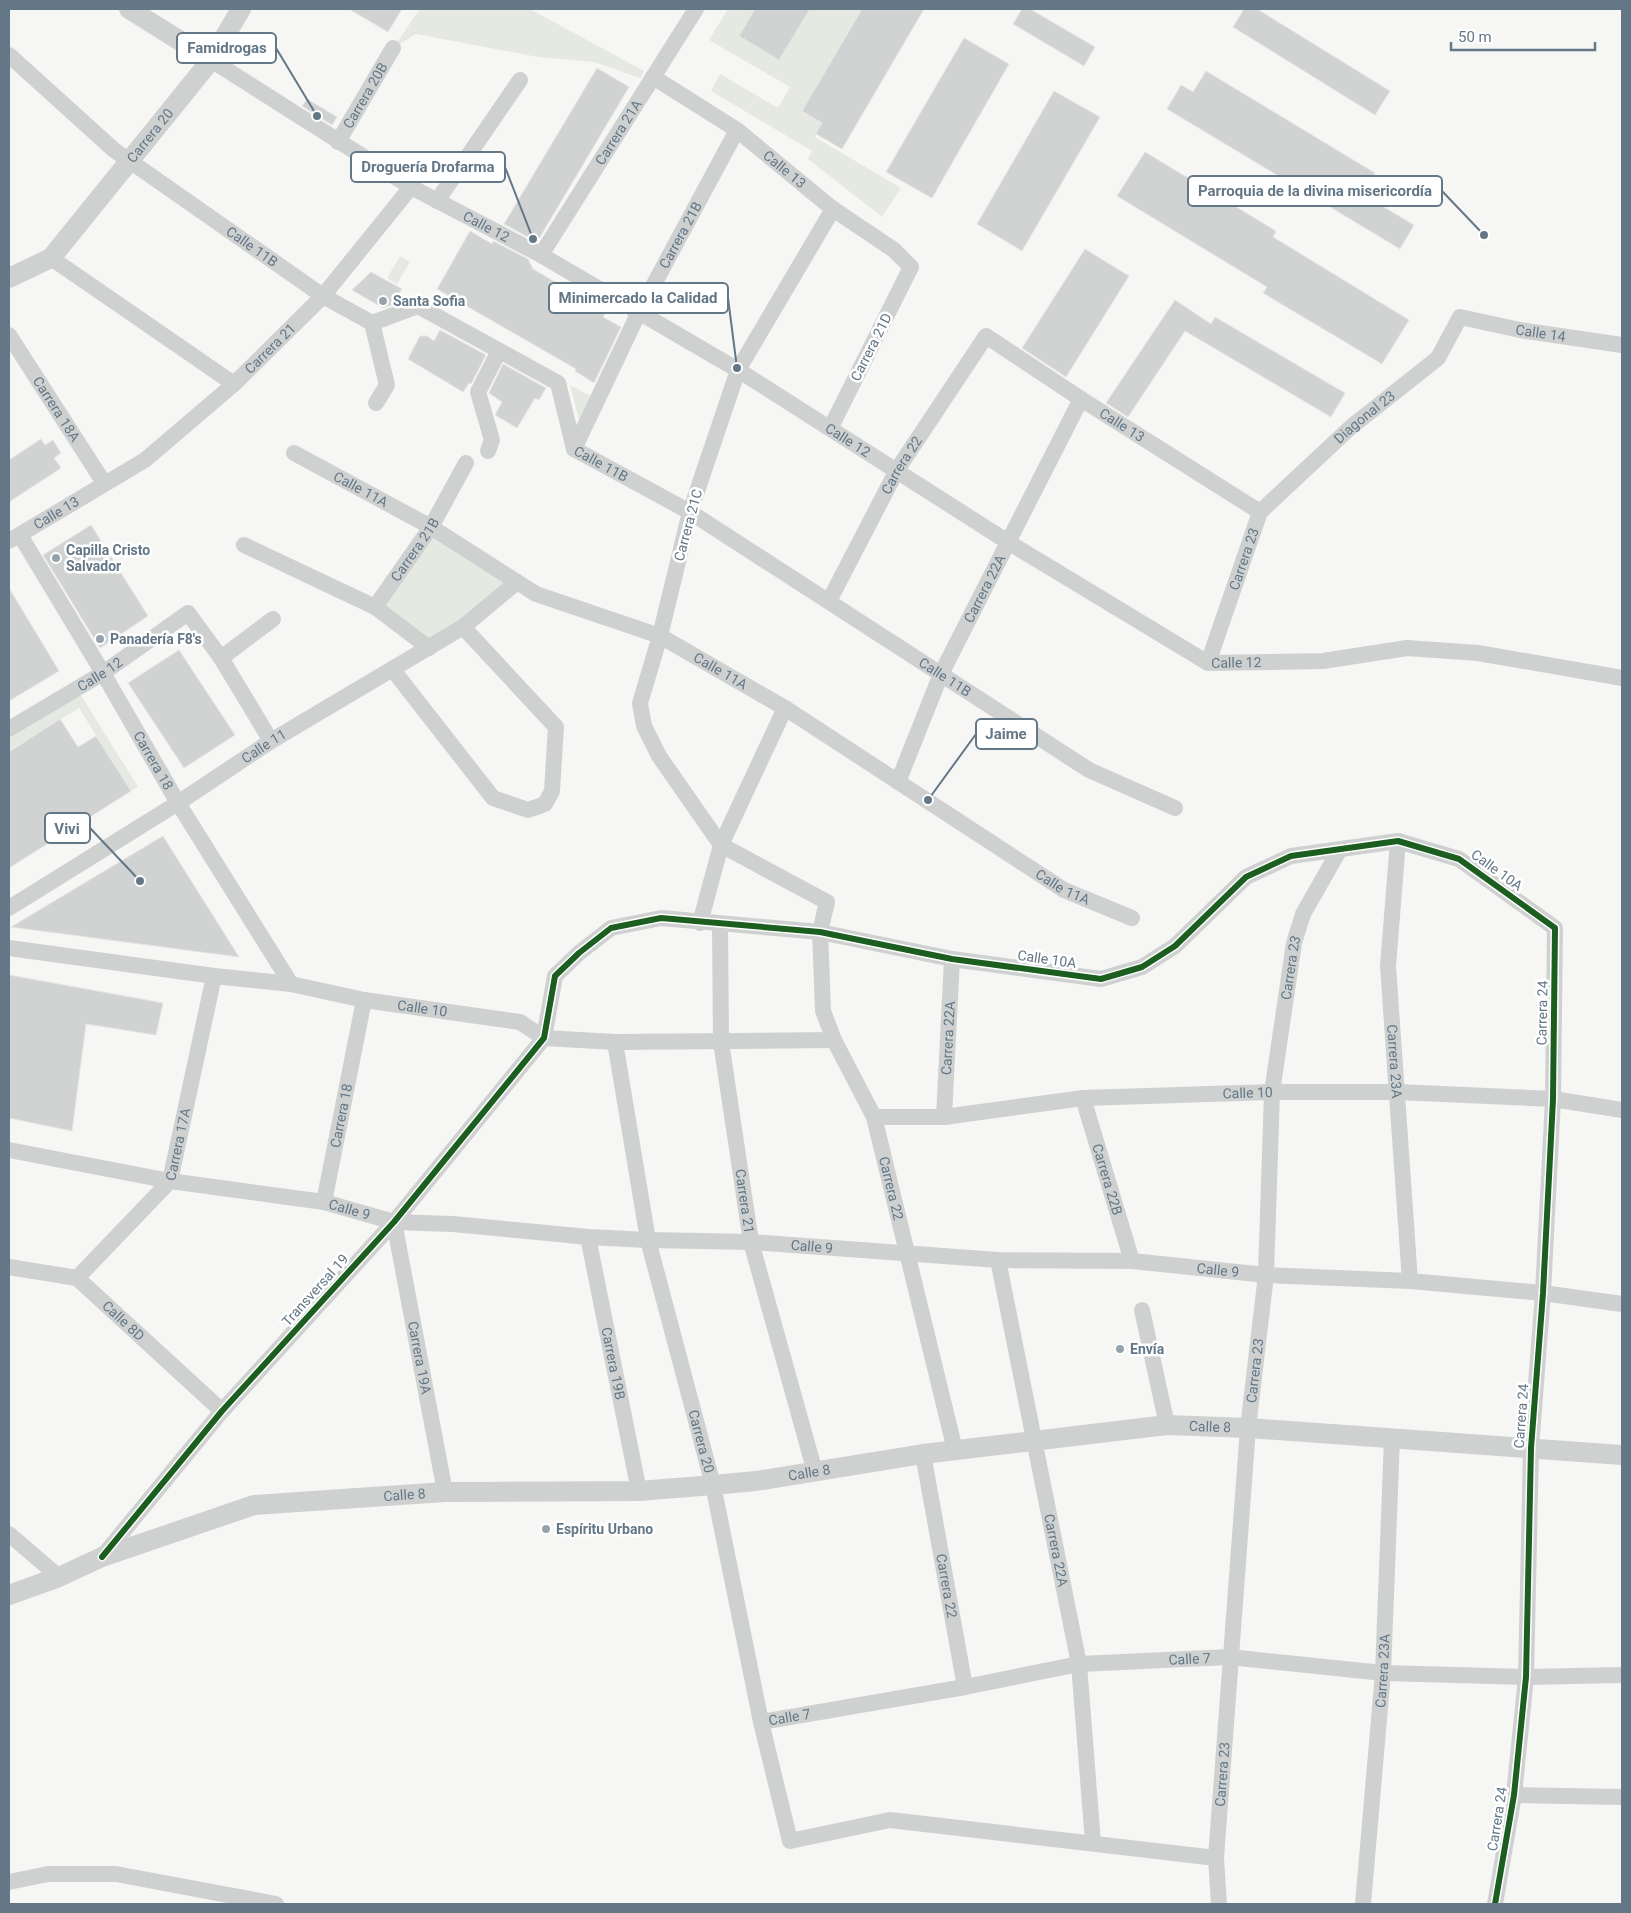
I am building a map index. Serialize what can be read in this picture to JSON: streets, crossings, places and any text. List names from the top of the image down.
{
  "streets": {
    "street": [
      "Carrera 20B",
      "Carrera 21A",
      "Carrera 20",
      "Calle 13",
      "Calle 12",
      "Carrera 21B",
      "Calle 11B",
      "Calle 14",
      "Carrera 21D",
      "Carrera 21",
      "Carrera 18A",
      "Diagonal 23",
      "Carrera 22",
      "Calle 11A",
      "Carrera 21C",
      "Carrera 23",
      "Carrera 22A",
      "Calle 11",
      "Carrera 18",
      "Calle 10A",
      "Calle 10",
      "Carrera 24",
      "Carrera 23A",
      "Carrera 17A",
      "Carrera 22B",
      "Calle 9",
      "Transversal 19",
      "Calle 8D",
      "Carrera 19A",
      "Carrera 19B",
      "Calle 8",
      "Calle 7"
    ]
  },
  "crossings": [
    ["Carrera 20B", "Calle 12"],
    ["Carrera 21A", "Calle 13"],
    ["Carrera 21A", "Calle 12"],
    ["Carrera 20", "Calle 12"],
    ["Carrera 20", "Calle 11B"],
    ["Carrera 20", "Carrera 22A"],
    ["Carrera 20", "Calle 9"],
    ["Carrera 20", "Calle 8"],
    ["Carrera 20", "Calle 7"],
    ["Calle 13", "Carrera 21B"],
    ["Calle 13", "Carrera 21D"],
    ["Calle 13", "Carrera 21"],
    ["Calle 13", "Carrera 18A"],
    ["Calle 13", "Diagonal 23"],
    ["Calle 13", "Carrera 22"],
    ["Calle 13", "Carrera 21C"],
    ["Calle 13", "Carrera 23"],
    ["Calle 13", "Carrera 22A"],
    ["Calle 13", "Carrera 18"],
    ["Calle 12", "Carrera 21B"],
    ["Calle 12", "Carrera 21D"],
    ["Calle 12", "Carrera 21"],
    ["Calle 12", "Carrera 22"],
    ["Calle 12", "Carrera 21C"],
    ["Calle 12", "Carrera 23"],
    ["Calle 12", "Carrera 22A"],
    ["Calle 12", "Carrera 18"],
    ["Carrera 21B", "Calle 11B"],
    ["Carrera 21B", "Calle 11A"],
    ["Calle 11B", "Carrera 21"],
    ["Calle 11B", "Carrera 22"],
    ["Calle 11B", "Carrera 21C"],
    ["Calle 11B", "Carrera 22A"],
    ["Calle 14", "Diagonal 23"],
    ["Carrera 21", "Carrera 18A"],
    ["Carrera 21", "Calle 10A"],
    ["Carrera 21", "Calle 9"],
    ["Carrera 21", "Calle 8"],
    ["Diagonal 23", "Carrera 23"],
    ["Carrera 22", "Calle 10A"],
    ["Carrera 22", "Calle 10"],
    ["Carrera 22", "Calle 9"],
    ["Carrera 22", "Calle 8"],
    ["Carrera 22", "Calle 7"],
    ["Calle 11A", "Carrera 21C"],
    ["Calle 11A", "Carrera 22A"],
    ["Calle 11A", "Calle 11"],
    ["Carrera 23", "Calle 10A"],
    ["Carrera 23", "Calle 10"],
    ["Carrera 23", "Calle 9"],
    ["Carrera 23", "Calle 8"],
    ["Carrera 23", "Calle 7"],
    ["Carrera 22A", "Calle 10A"],
    ["Carrera 22A", "Calle 10"],
    ["Carrera 22A", "Calle 9"],
    ["Carrera 22A", "Calle 8"],
    ["Carrera 22A", "Calle 7"],
    ["Calle 11", "Carrera 18"],
    ["Carrera 18", "Calle 10"],
    ["Carrera 18", "Calle 9"],
    ["Calle 10A", "Calle 10"],
    ["Calle 10A", "Carrera 24"],
    ["Calle 10A", "Carrera 23A"],
    ["Calle 10A", "Transversal 19"],
    ["Calle 10", "Carrera 24"],
    ["Calle 10", "Carrera 23A"],
    ["Calle 10", "Carrera 17A"],
    ["Calle 10", "Carrera 22B"],
    ["Calle 10", "Transversal 19"],
    ["Carrera 24", "Calle 9"],
    ["Carrera 24", "Calle 8"],
    ["Carrera 24", "Calle 7"],
    ["Carrera 23A", "Calle 9"],
    ["Carrera 23A", "Calle 8"],
    ["Carrera 23A", "Calle 7"],
    ["Carrera 17A", "Calle 9"],
    ["Carrera 17A", "Calle 8D"],
    ["Carrera 22B", "Calle 9"],
    ["Calle 9", "Transversal 19"],
    ["Calle 9", "Carrera 19A"],
    ["Calle 9", "Carrera 19B"],
    ["Transversal 19", "Calle 8D"],
    ["Transversal 19", "Carrera 19A"],
    ["Transversal 19", "Calle 8"],
    ["Carrera 19A", "Calle 8"],
    ["Carrera 19B", "Calle 8"]
  ],
  "places": [
    "Famidrogas",
    "Parroquia de la divina misericordía",
    "Droguería Drofarma",
    "Santa Sofia",
    "Minimercado la Calidad",
    "Capilla Cristo Salvador",
    "Panadería F8's",
    "Jaime",
    "Vivi",
    "Envía",
    "Espíritu Urbano"
  ],
  "scale_bar": "50 m"
}
